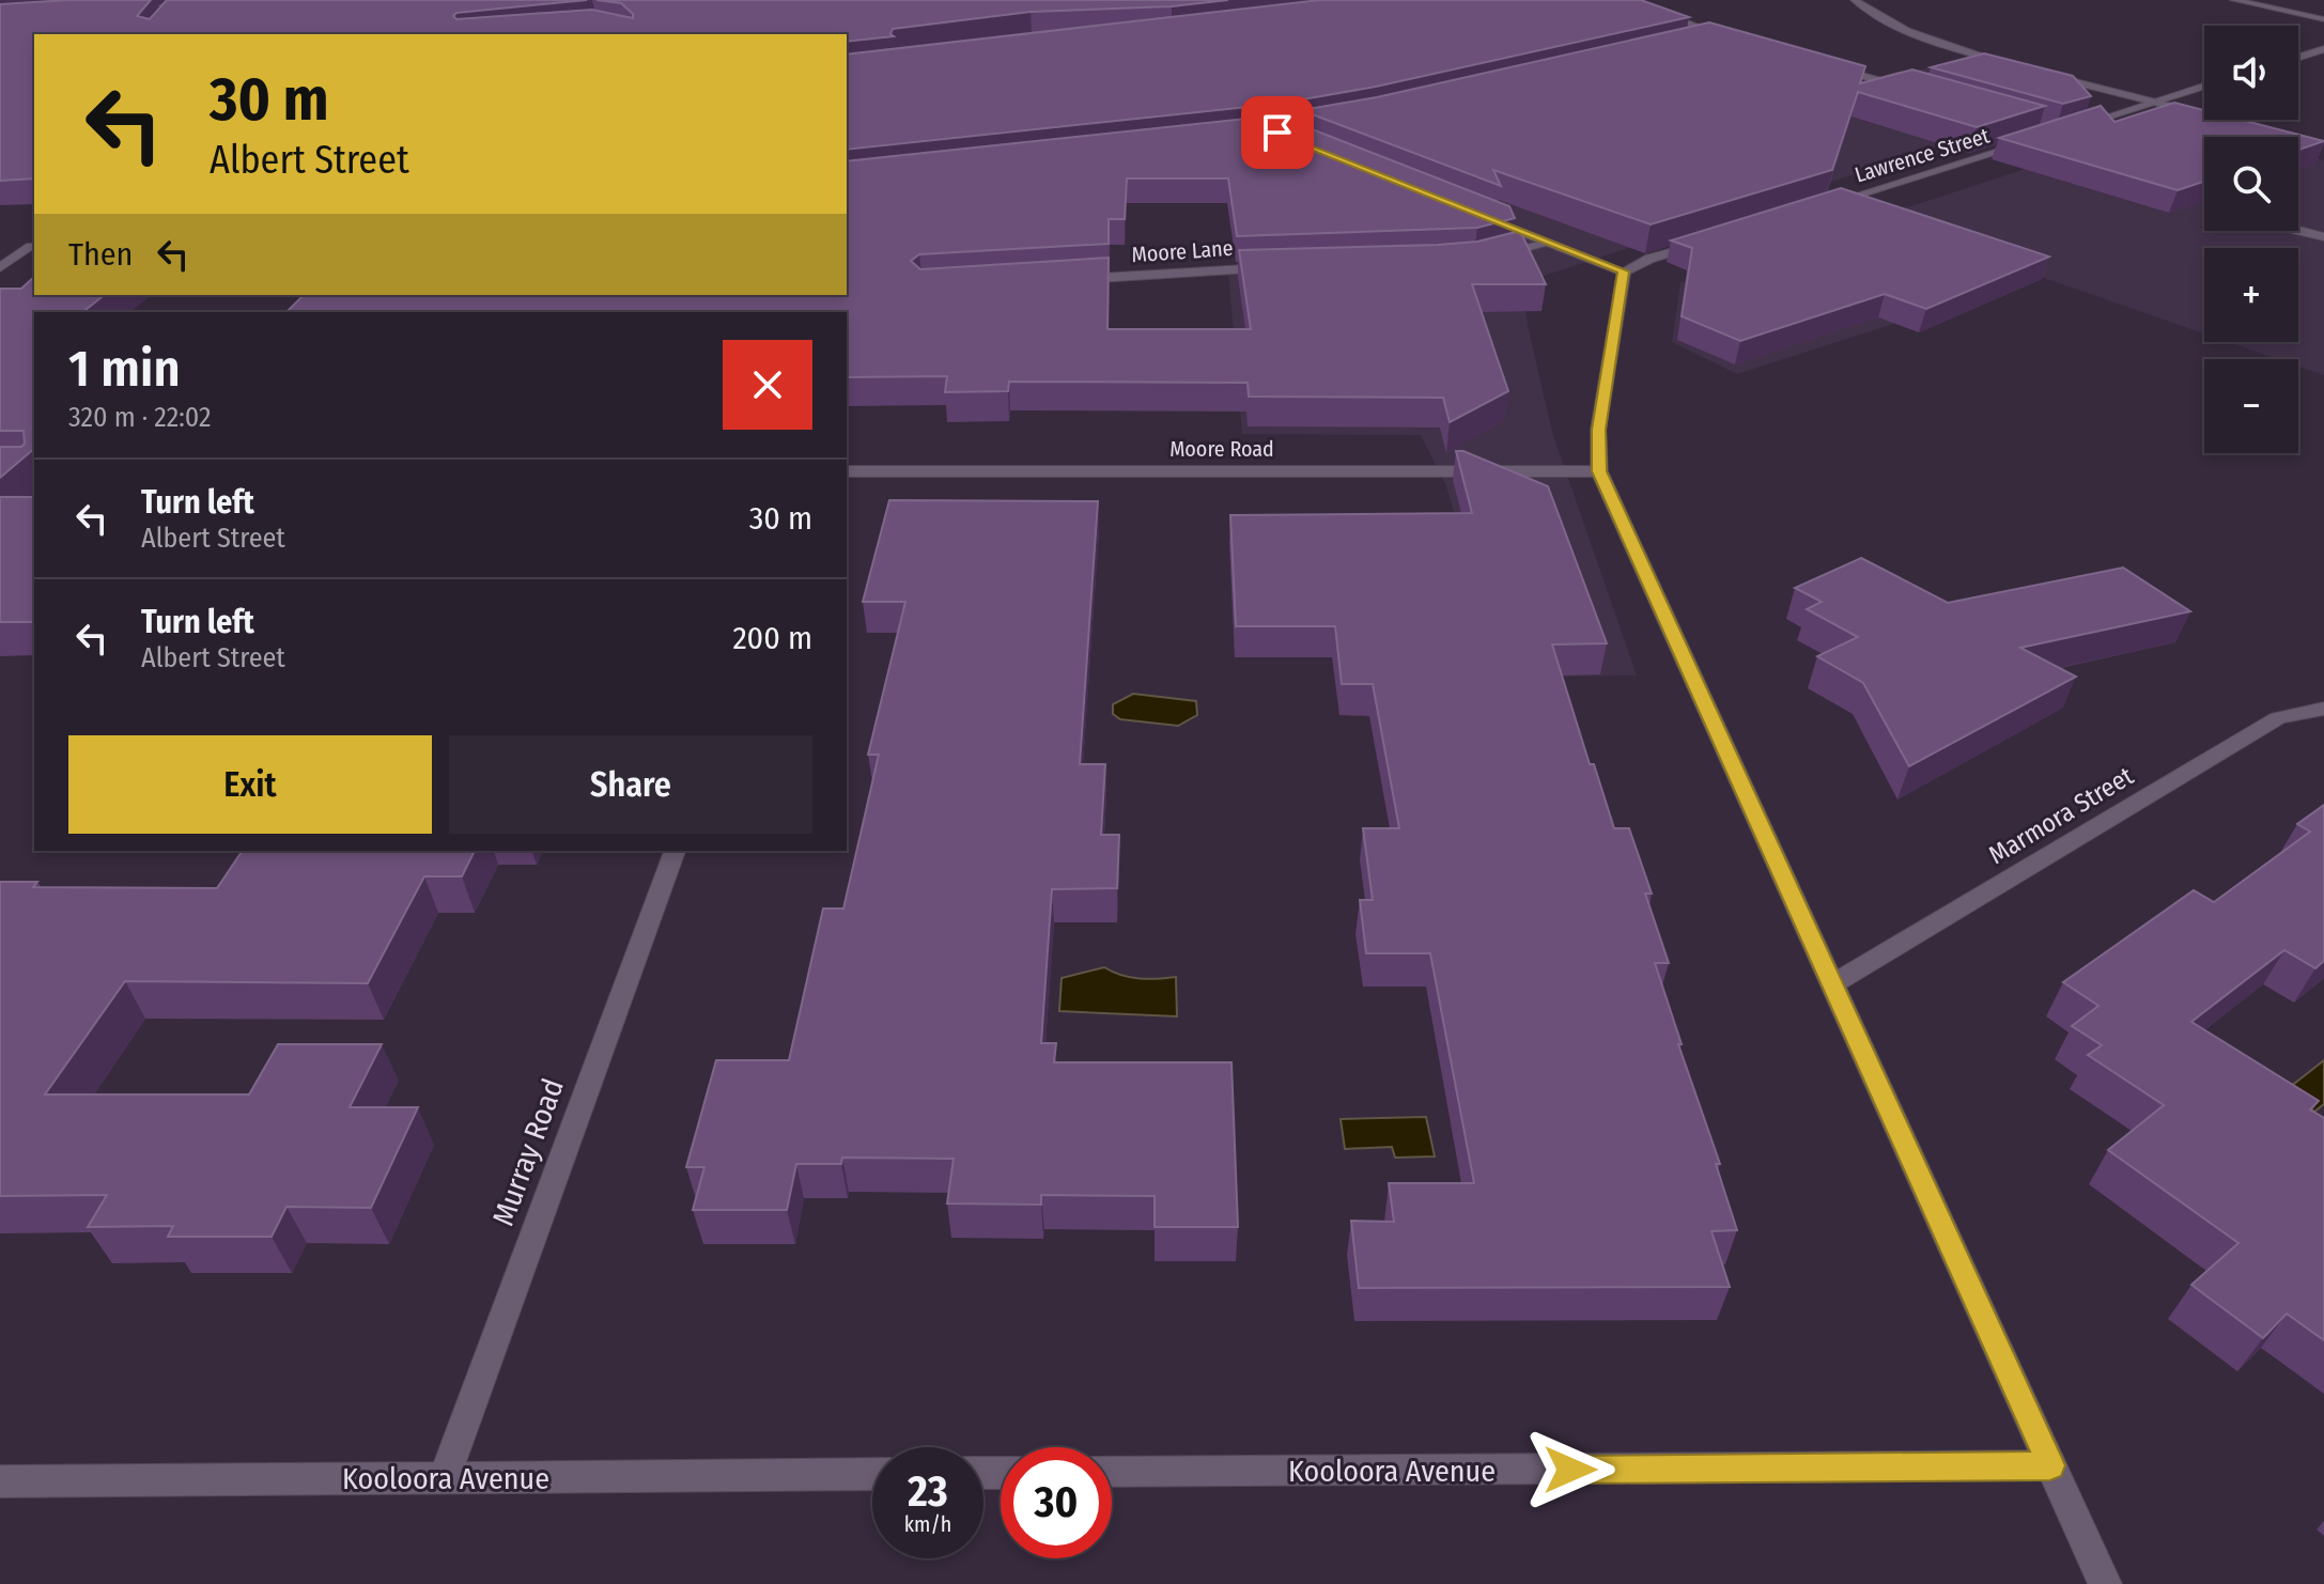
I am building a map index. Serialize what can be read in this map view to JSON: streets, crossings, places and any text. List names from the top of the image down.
{
  "streets": {
    "street": [
      "Lawrence Street",
      "Moore Lane",
      "Moore Road",
      "Marmora Street",
      "Murray Road",
      "Kooloora Avenue"
    ]
  },
  "crossings": [
    ["Murray Road", "Kooloora Avenue"]
  ],
  "page": {
    "map_buttons": ["+", "−"],
    "turn": ["30 m", "Albert Street"],
    "then": "Then",
    "heading": ["1 min", "320 m · 22:02"],
    "list": [
      {
        "name": "Turn left",
        "note": "Albert Street",
        "value": "30 m"
      },
      {
        "name": "Turn left",
        "note": "Albert Street",
        "value": "200 m"
      }
    ],
    "buttons": ["Exit", "Share"],
    "speed": "23 km/h",
    "limit": "30"
  }
}
